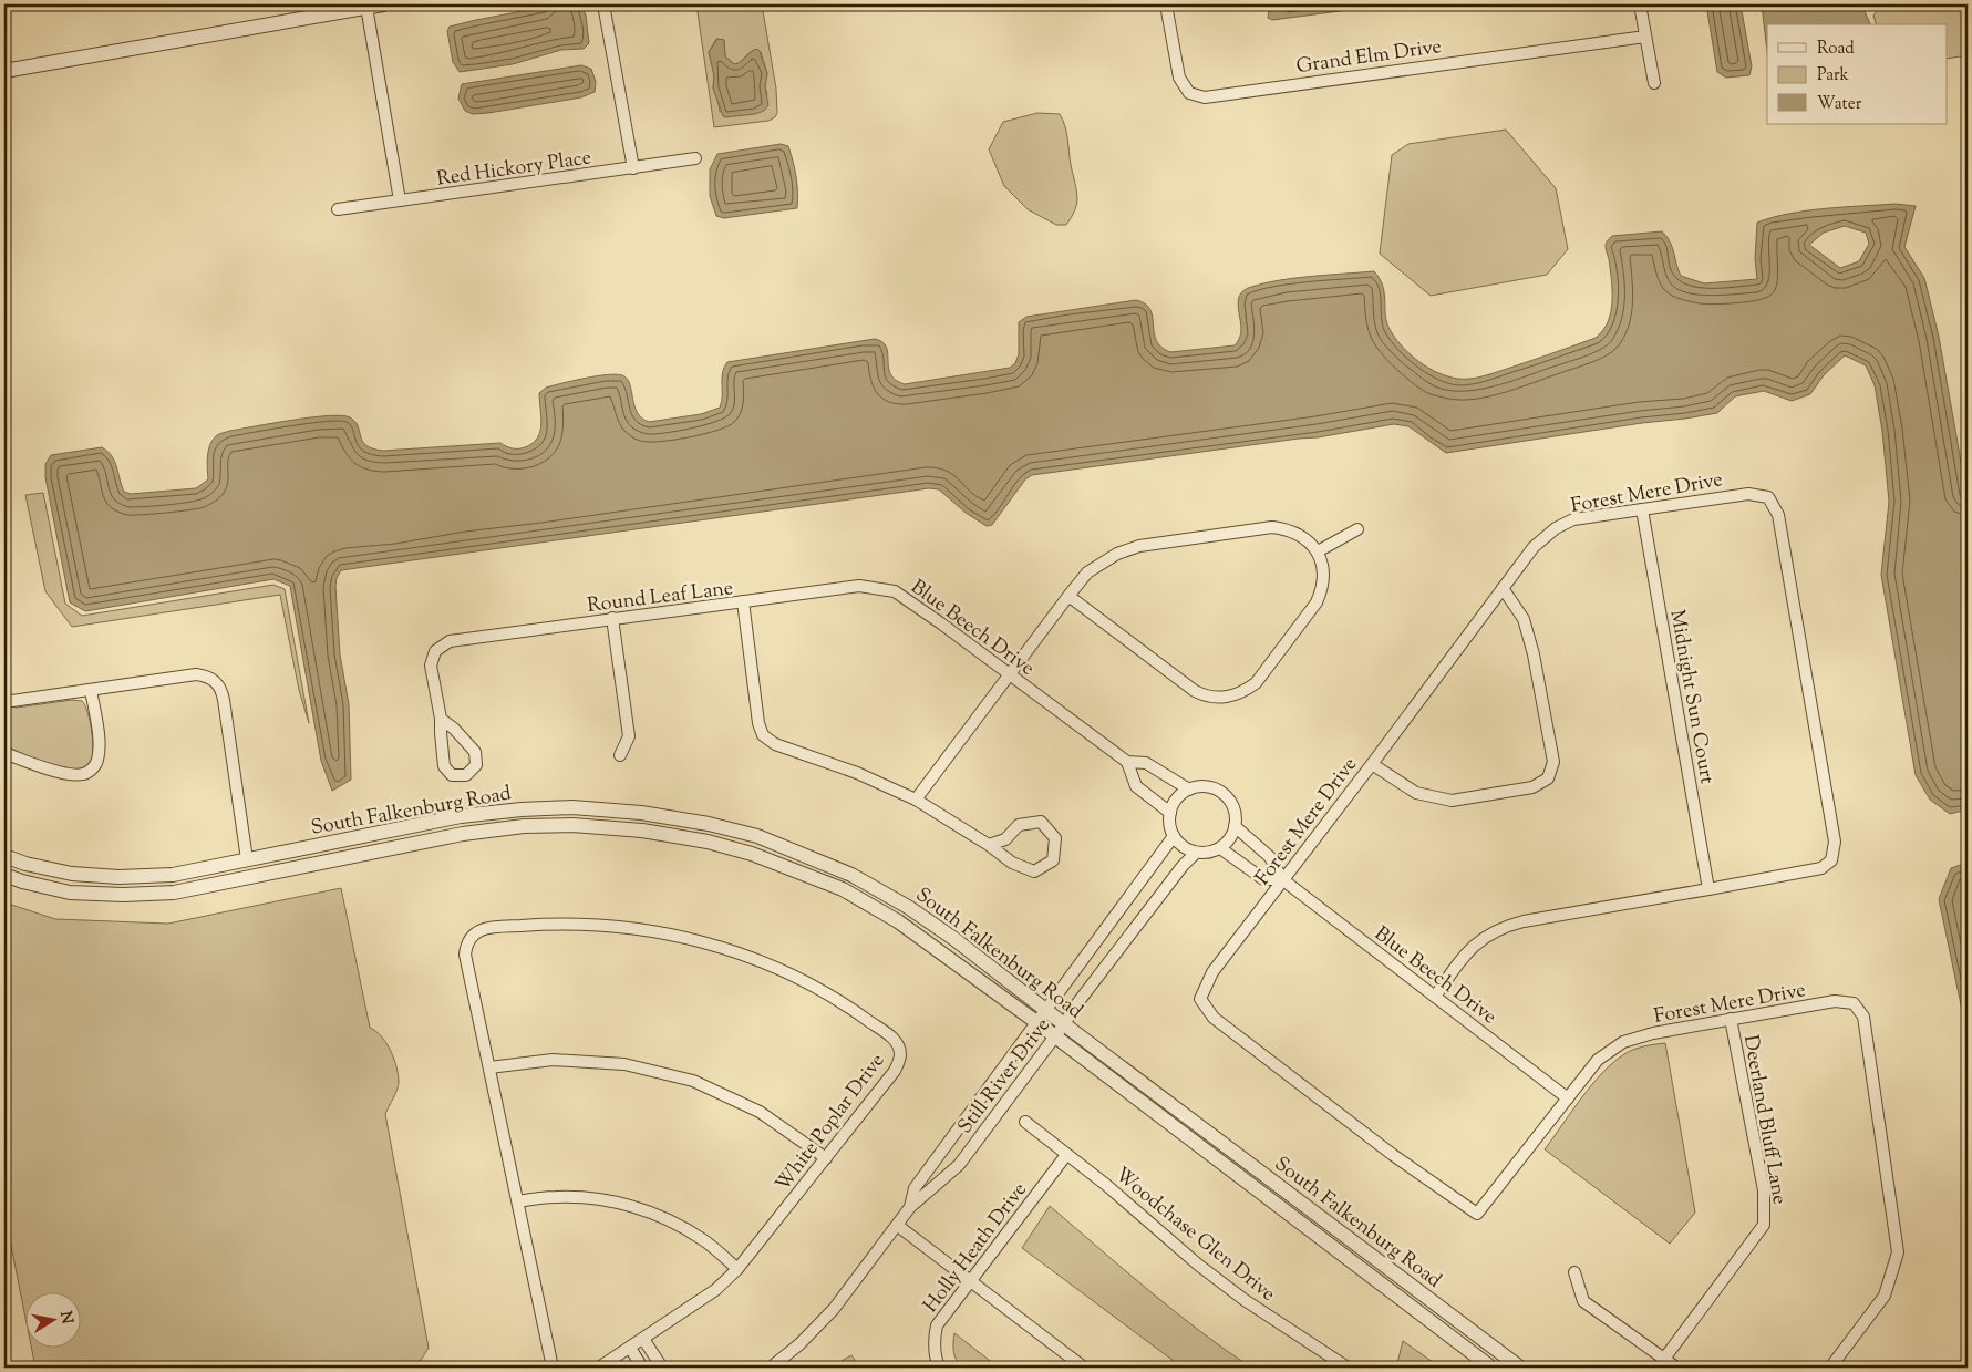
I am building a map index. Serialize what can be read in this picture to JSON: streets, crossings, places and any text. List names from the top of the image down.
{
  "streets": {
    "street": [
      "Grand Elm Drive",
      "Red Hickory Place",
      "Forest Mere Drive",
      "Round Leaf Lane",
      "Blue Beech Drive",
      "Midnight Sun Court",
      "South Falkenburg Road",
      "Still River Drive",
      "Deerland Bluff Lane",
      "White Poplar Drive",
      "Woodchase Glen Drive",
      "Holly Heath Drive"
    ]
  },
  "crossings": [
    ["Forest Mere Drive", "Blue Beech Drive"],
    ["Forest Mere Drive", "Midnight Sun Court"],
    ["Forest Mere Drive", "Deerland Bluff Lane"],
    ["Round Leaf Lane", "Blue Beech Drive"],
    ["Blue Beech Drive", "Still River Drive"],
    ["South Falkenburg Road", "Still River Drive"],
    ["Woodchase Glen Drive", "Holly Heath Drive"]
  ],
  "legend": ["Road", "Park", "Water"],
  "north": "right"
}
